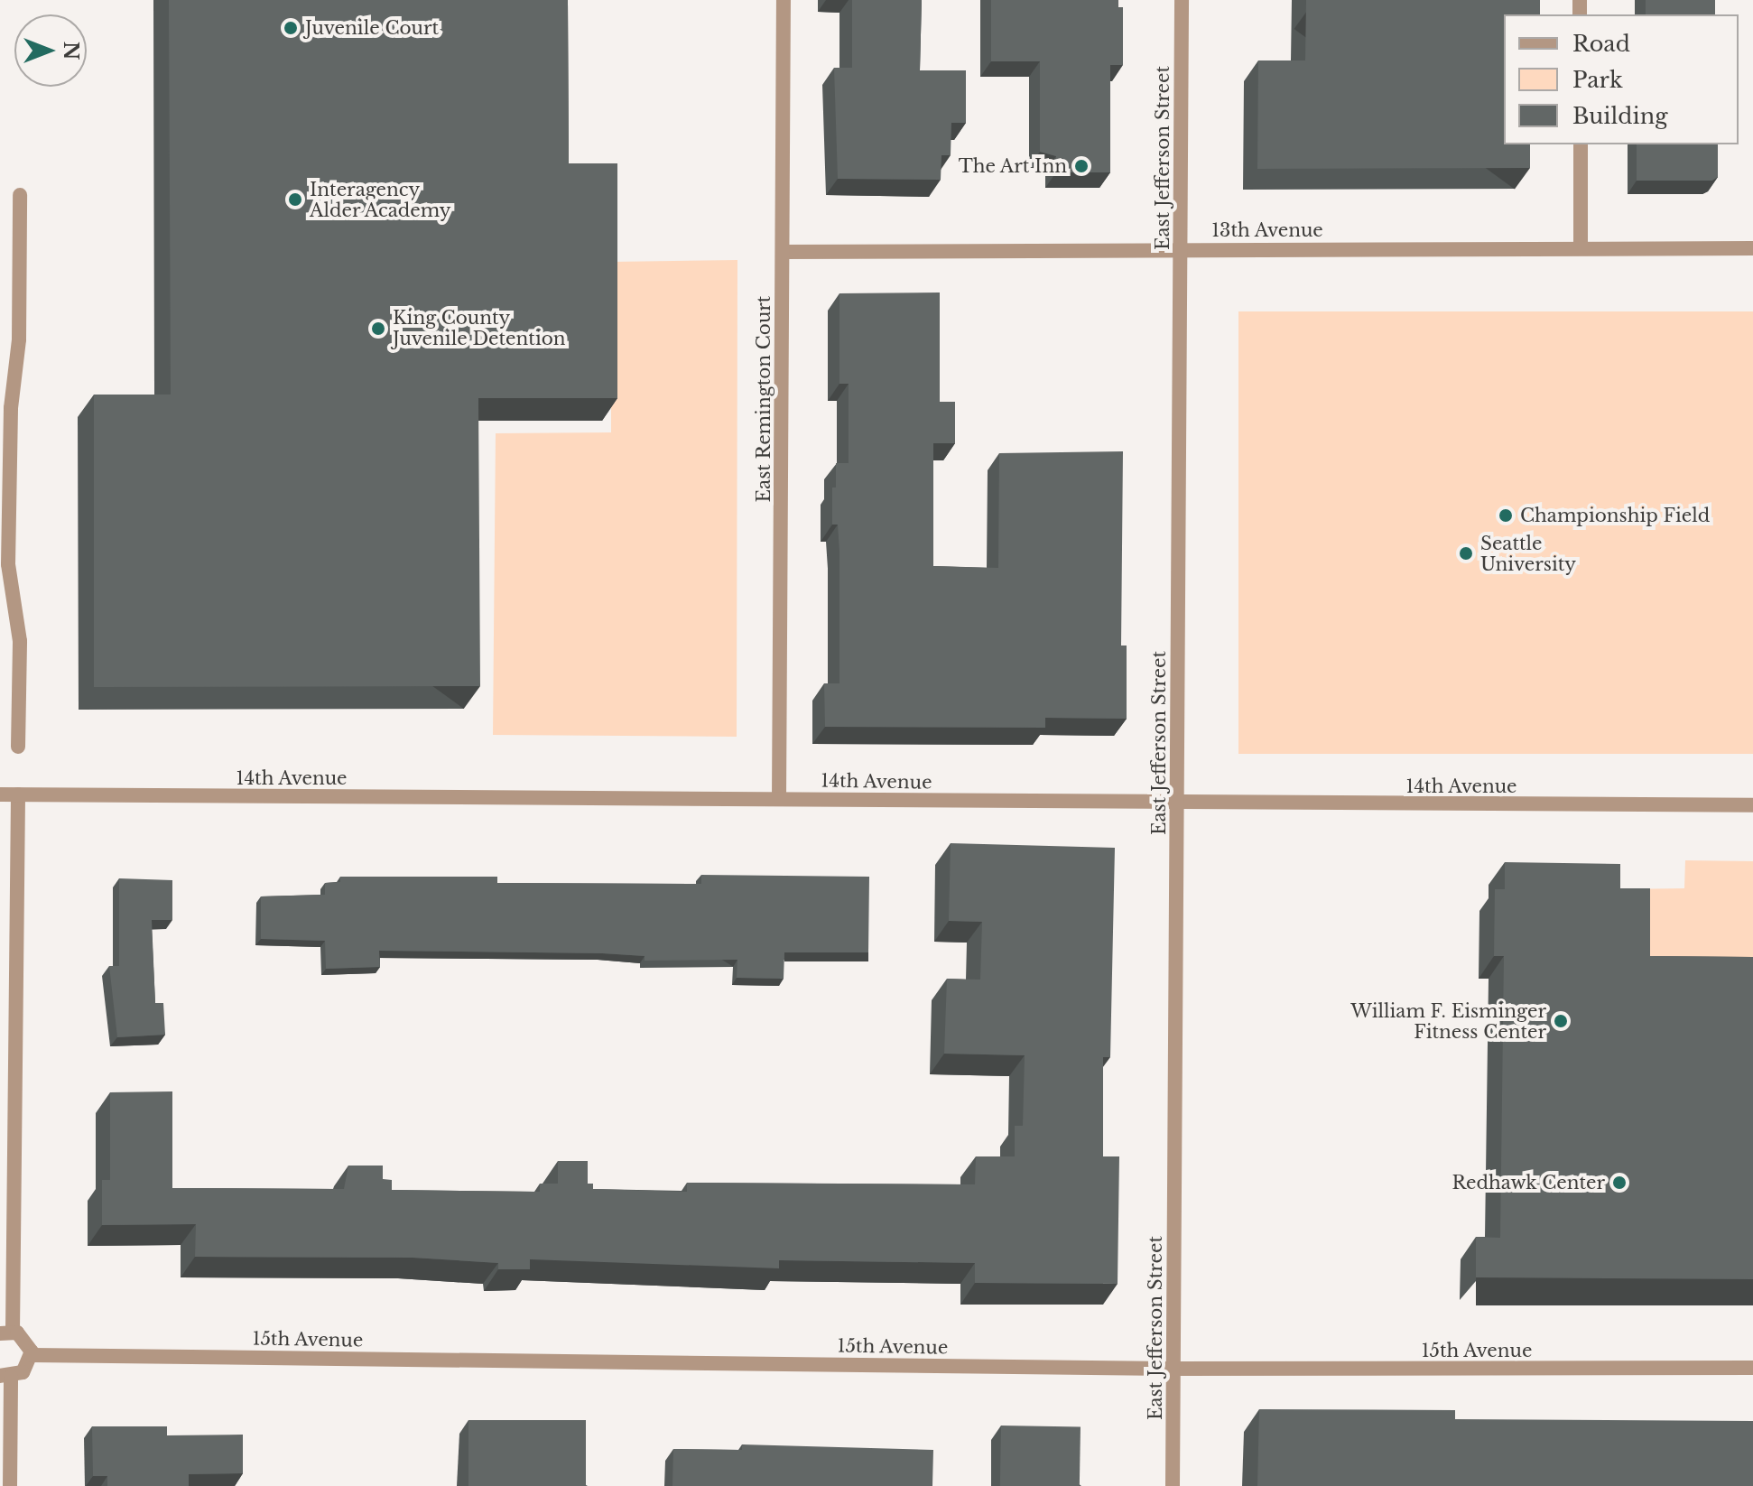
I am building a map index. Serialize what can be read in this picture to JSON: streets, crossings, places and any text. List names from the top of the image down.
{
  "streets": {
    "street": [
      "East Jefferson Street",
      "13th Avenue",
      "East Remington Court",
      "14th Avenue",
      "15th Avenue"
    ]
  },
  "crossings": [
    ["East Jefferson Street", "13th Avenue"],
    ["East Jefferson Street", "14th Avenue"],
    ["East Jefferson Street", "15th Avenue"],
    ["13th Avenue", "East Remington Court"],
    ["East Remington Court", "14th Avenue"]
  ],
  "places": [
    "Juvenile Court",
    "The Art Inn",
    "Interagency Alder Academy",
    "King County Juvenile Detention",
    "Championship Field",
    "Seattle University",
    "William F. Eisminger Fitness Center",
    "Redhawk Center"
  ],
  "legend": ["Road", "Park", "Building"],
  "north": "right"
}
